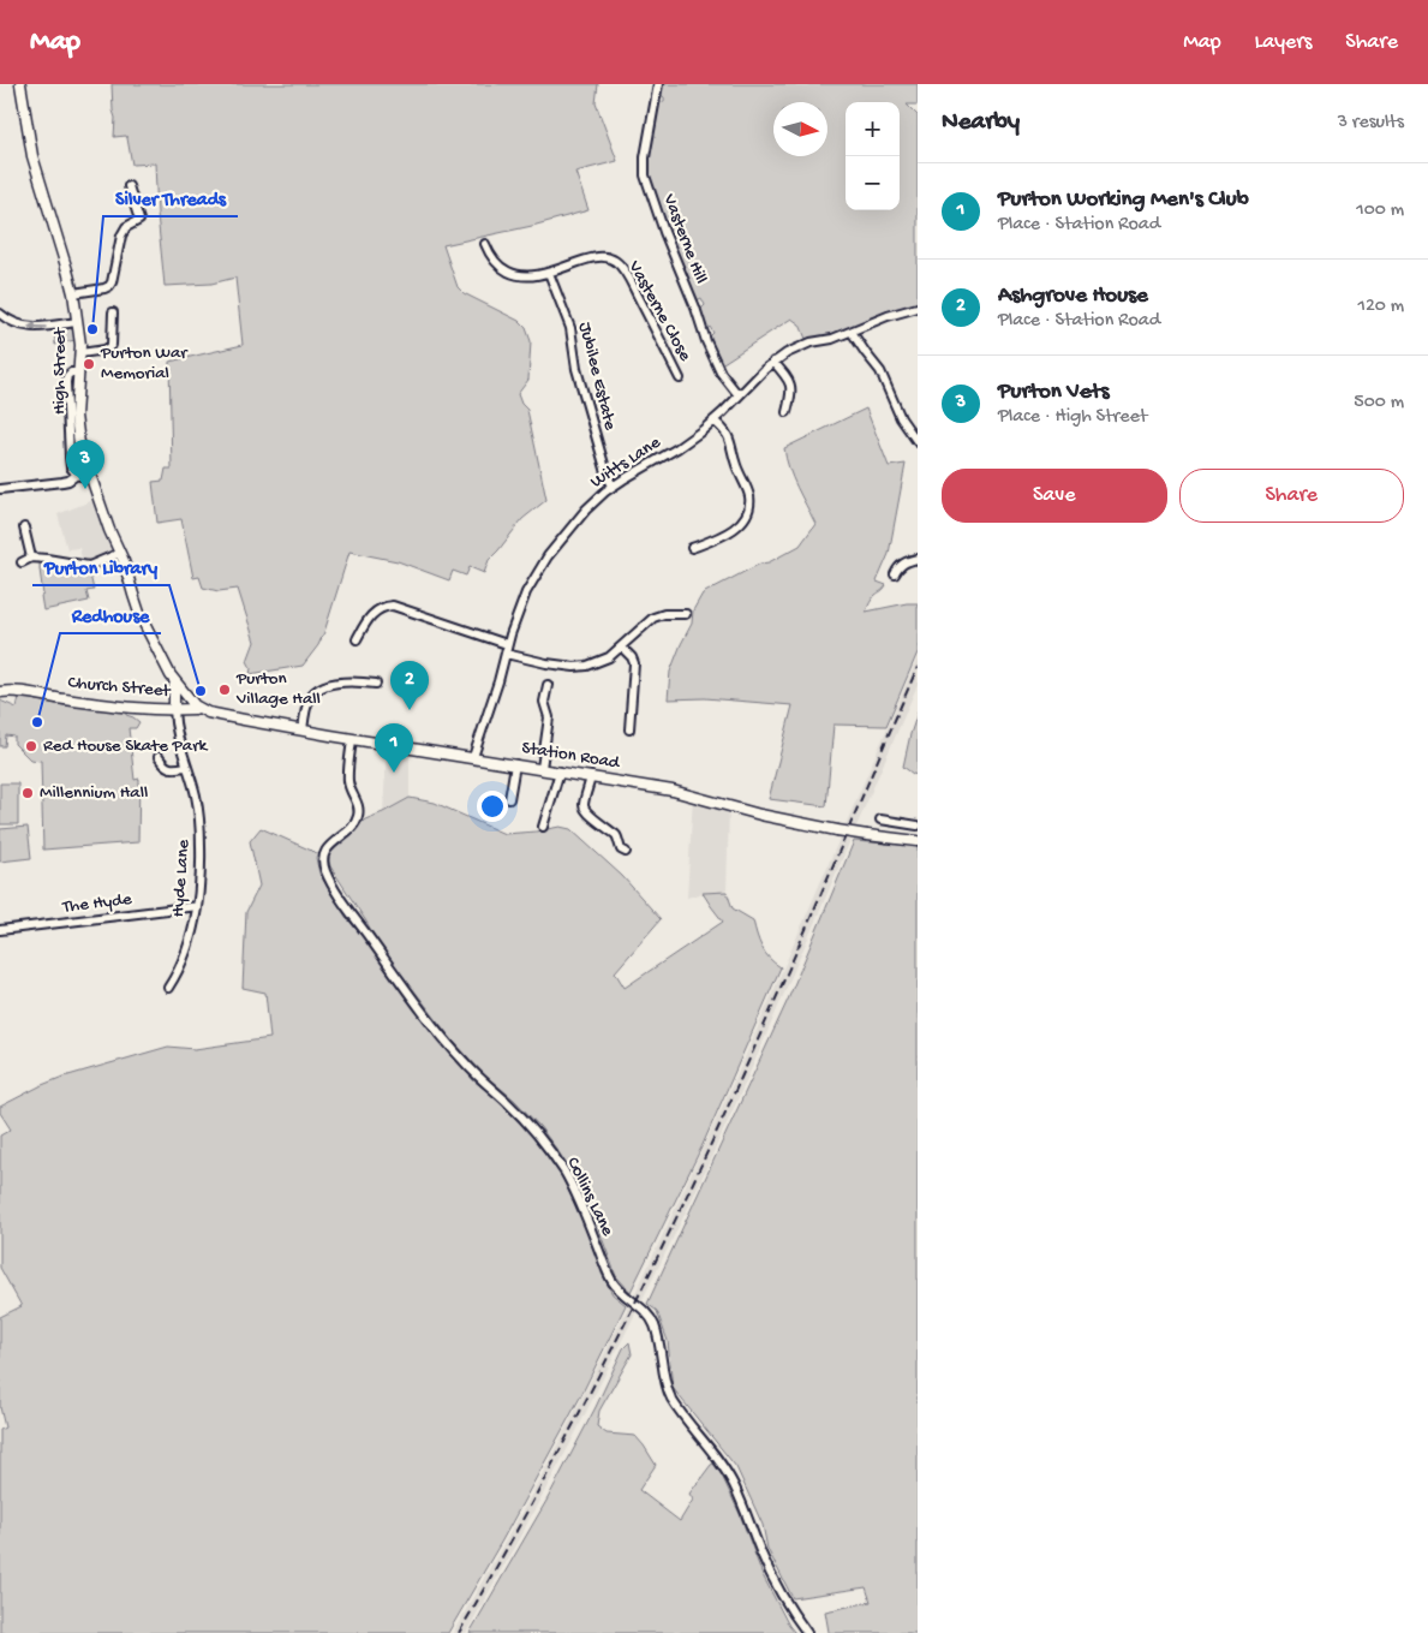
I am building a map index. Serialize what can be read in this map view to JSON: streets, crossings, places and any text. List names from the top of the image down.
{
  "streets": {
    "street": [
      "Vasterne Hill",
      "Vasterne Close",
      "High Street",
      "Jubilee Estate",
      "Witts Lane",
      "Church Street",
      "Station Road",
      "Hyde Lane",
      "The Hyde",
      "Collins Lane"
    ]
  },
  "crossings": [
    ["Vasterne Hill", "Witts Lane"],
    ["Vasterne Close", "Jubilee Estate"],
    ["High Street", "Church Street"],
    ["High Street", "Station Road"],
    ["Jubilee Estate", "Witts Lane"],
    ["Witts Lane", "Station Road"],
    ["Church Street", "Hyde Lane"],
    ["Station Road", "Collins Lane"],
    ["Hyde Lane", "The Hyde"]
  ],
  "places": [
    "Silver Threads",
    "Purton War Memorial",
    "Purton Village Hall",
    "Purton Library",
    "Redhouse",
    "Red House Skate Park",
    "Millennium Hall"
  ],
  "north": "right",
  "page": {
    "header": "Map",
    "nav": ["Map", "Layers", "Share"],
    "heading": ["Nearby", "3 results"],
    "map_buttons": ["+", "−"],
    "list": [
      {
        "mark": "1",
        "name": "Purton Working Men's Club",
        "note": "Place · Station Road",
        "value": "100 m"
      },
      {
        "mark": "2",
        "name": "Ashgrove House",
        "note": "Place · Station Road",
        "value": "120 m"
      },
      {
        "mark": "3",
        "name": "Purton Vets",
        "note": "Place · High Street",
        "value": "500 m"
      }
    ],
    "pins": ["3", "2", "1"],
    "buttons": ["Save", "Share"]
  }
}
